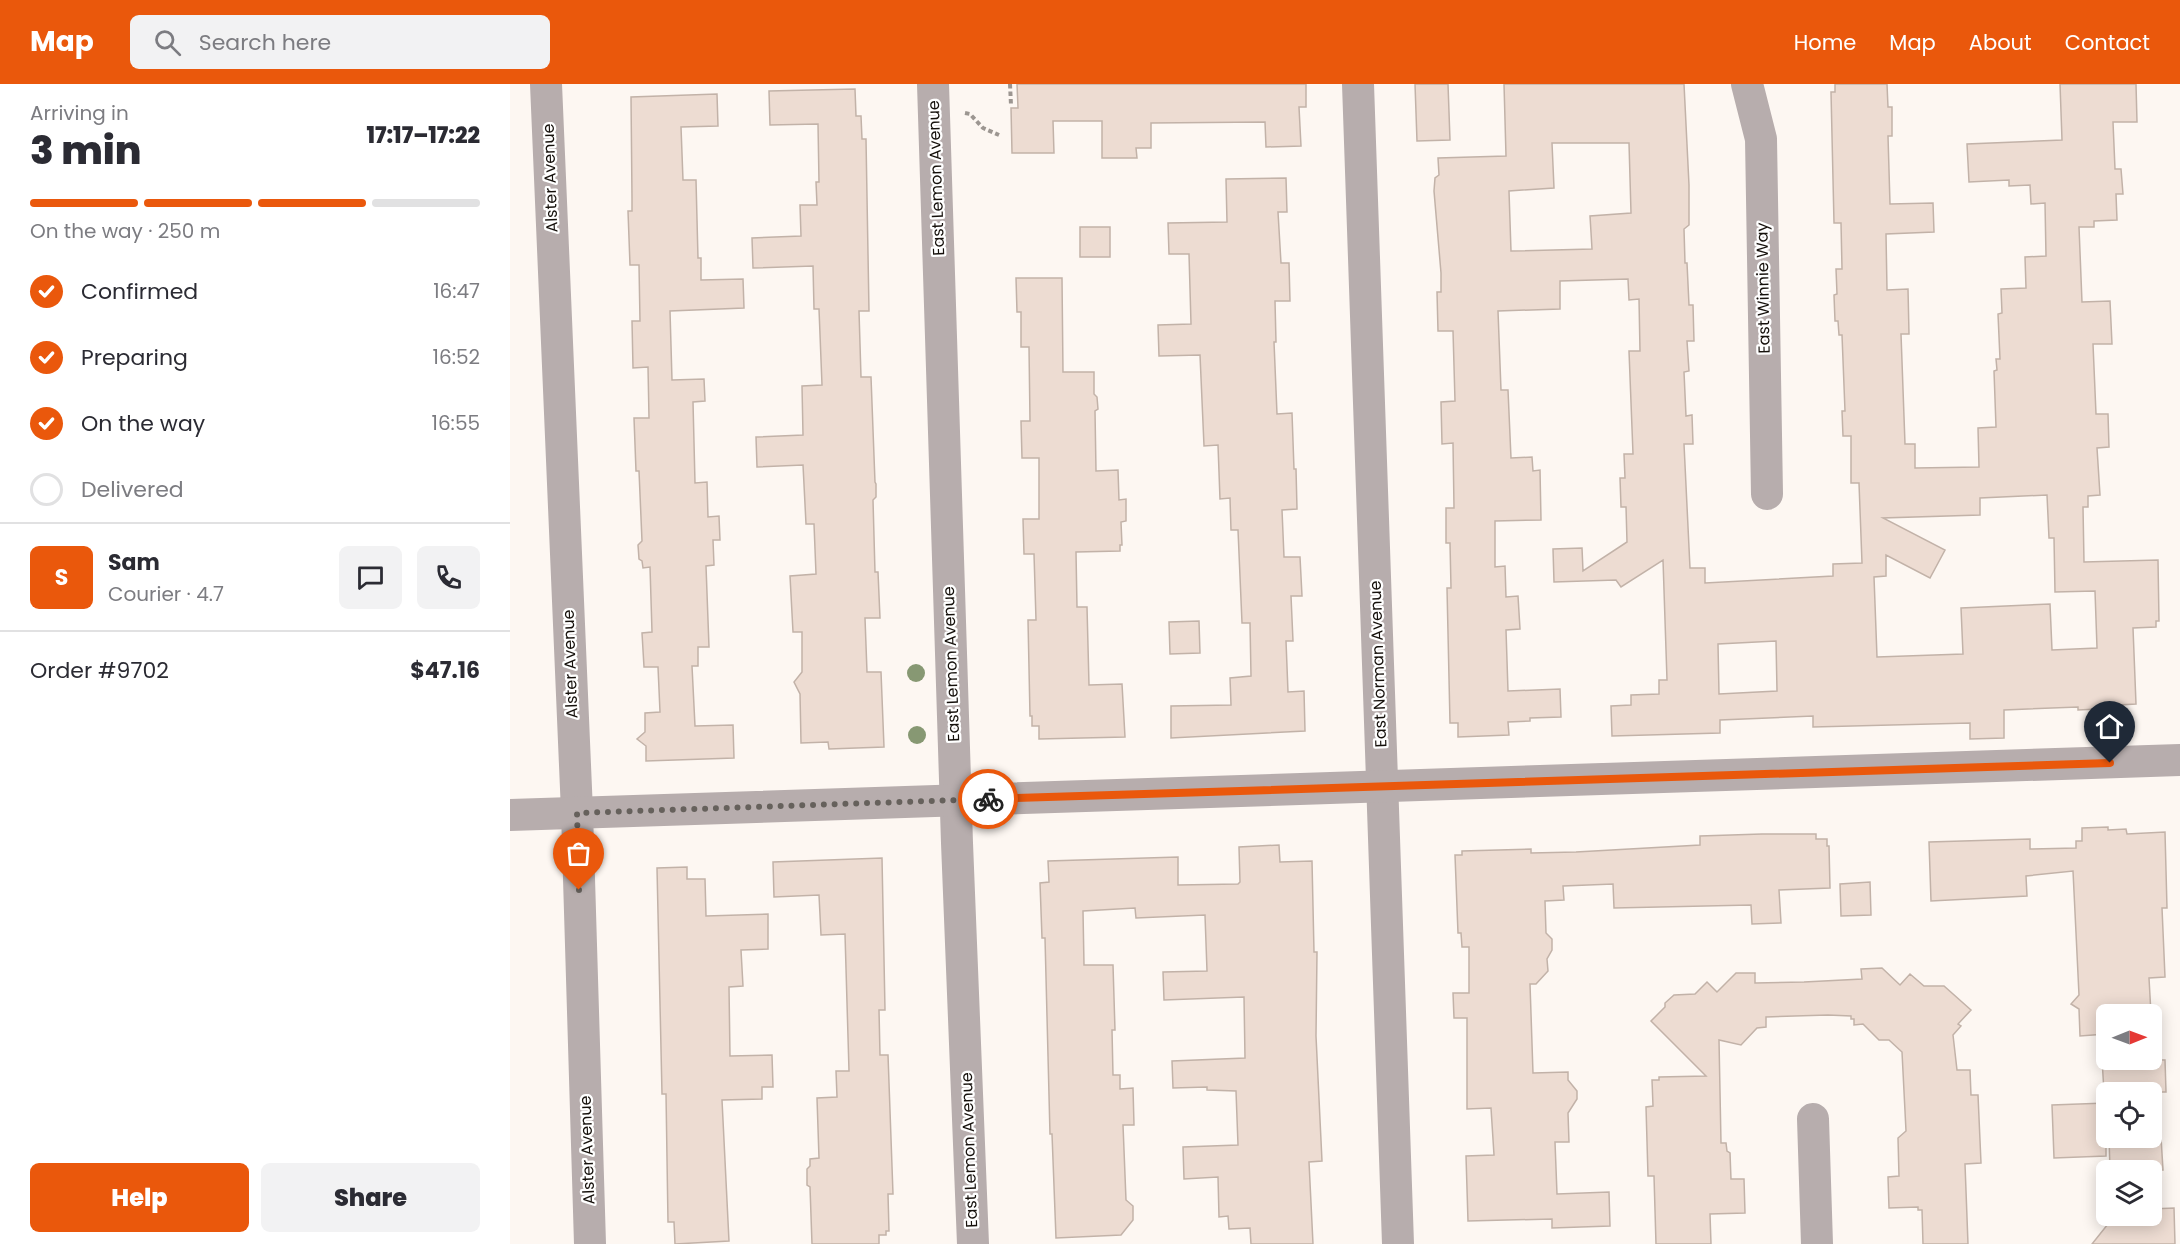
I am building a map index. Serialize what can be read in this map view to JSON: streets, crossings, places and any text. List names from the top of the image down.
{
  "streets": {
    "street": [
      "Alster Avenue",
      "East Lemon Avenue",
      "East Winnie Way",
      "East Norman Avenue"
    ]
  },
  "north": "right",
  "page": {
    "header": "Map",
    "search": "Search here",
    "nav": [
      "Home",
      "Map",
      "About",
      "Contact"
    ],
    "heading": ["3 min", "Arriving in", "17:17–17:22"],
    "panel": [
      "Sam",
      "Courier · 4.7",
      "Order #9702",
      "$47.16"
    ],
    "bar": "On the way · 250 m",
    "list": [
      ["Confirmed", "16:47"],
      ["Preparing", "16:52"],
      ["On the way", "16:55"],
      "Delivered"
    ],
    "round": "S",
    "buttons": ["Help", "Share"]
  }
}
